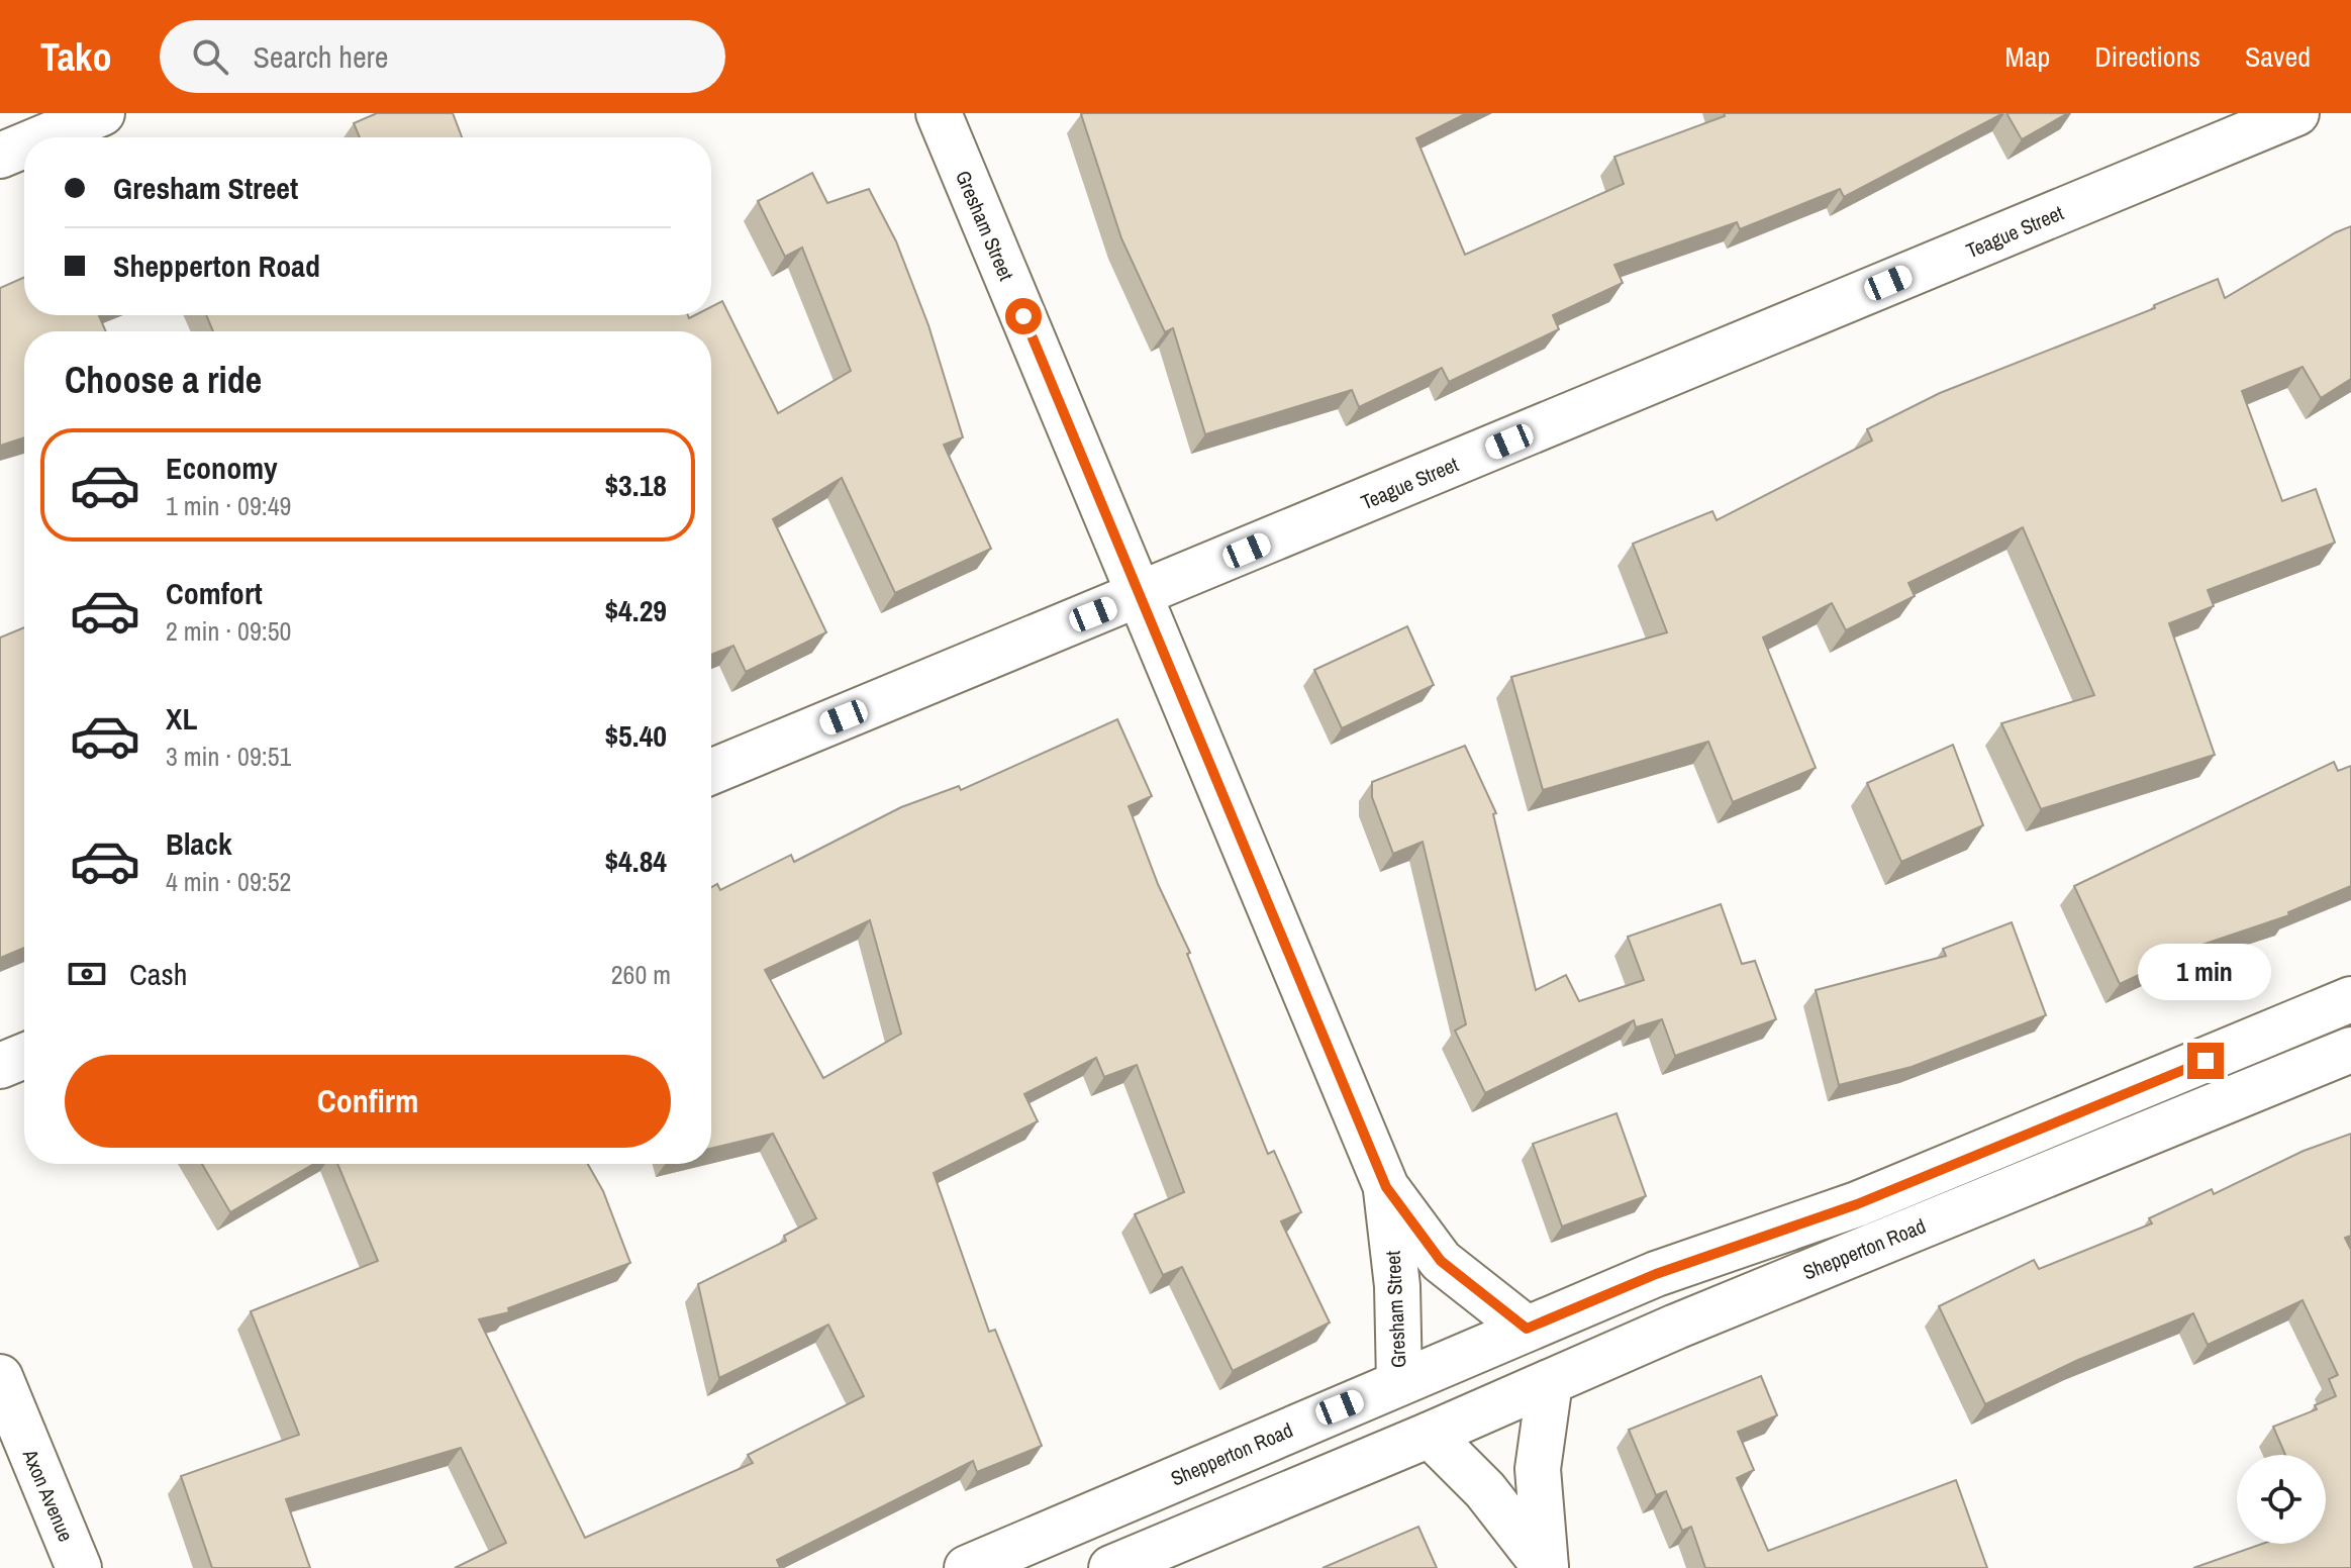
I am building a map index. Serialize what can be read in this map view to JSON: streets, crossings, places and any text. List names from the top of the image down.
{
  "streets": {
    "main road": [
      "Gresham Street",
      "Teague Street",
      "Shepperton Road",
      "Axon Avenue"
    ]
  },
  "crossings": [
    ["Gresham Street", "Teague Street"],
    ["Gresham Street", "Shepperton Road"]
  ],
  "page": {
    "header": "Tako",
    "search": "Search here",
    "nav": ["Map", "Directions", "Saved"],
    "banner": ["Gresham Street", "Shepperton Road"],
    "heading": "Choose a ride",
    "list": [
      {
        "name": "Economy",
        "note": "1 min · 09:49",
        "value": "$3.18"
      },
      {
        "name": "Comfort",
        "note": "2 min · 09:50",
        "value": "$4.29"
      },
      {
        "name": "XL",
        "note": "3 min · 09:51",
        "value": "$5.40"
      },
      {
        "name": "Black",
        "note": "4 min · 09:52",
        "value": "$4.84"
      }
    ],
    "pay": ["Cash", "260 m"],
    "bubble": "1 min",
    "buttons": "Confirm"
  }
}
